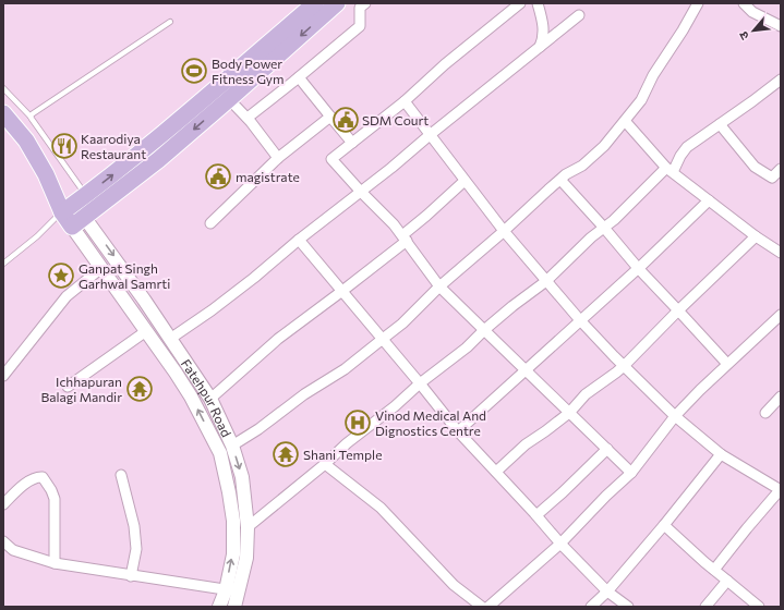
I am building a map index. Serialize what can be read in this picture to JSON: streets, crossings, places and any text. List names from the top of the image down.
{
  "streets": {
    "street": ["Fatehpur Road"]
  },
  "places": {
    "sports": ["Body Power Fitness Gym"],
    "public building": ["SDM Court", "magistrate"],
    "restaurant": ["Kaarodiya Restaurant"],
    "place": ["Ganpat Singh Garhwal Samrti"],
    "temple": ["Ichhapuran Balagi Mandir", "Shani Temple"],
    "hospital": ["Vinod Medical And Dignostics Centre"]
  },
  "north": "bottom left"
}
